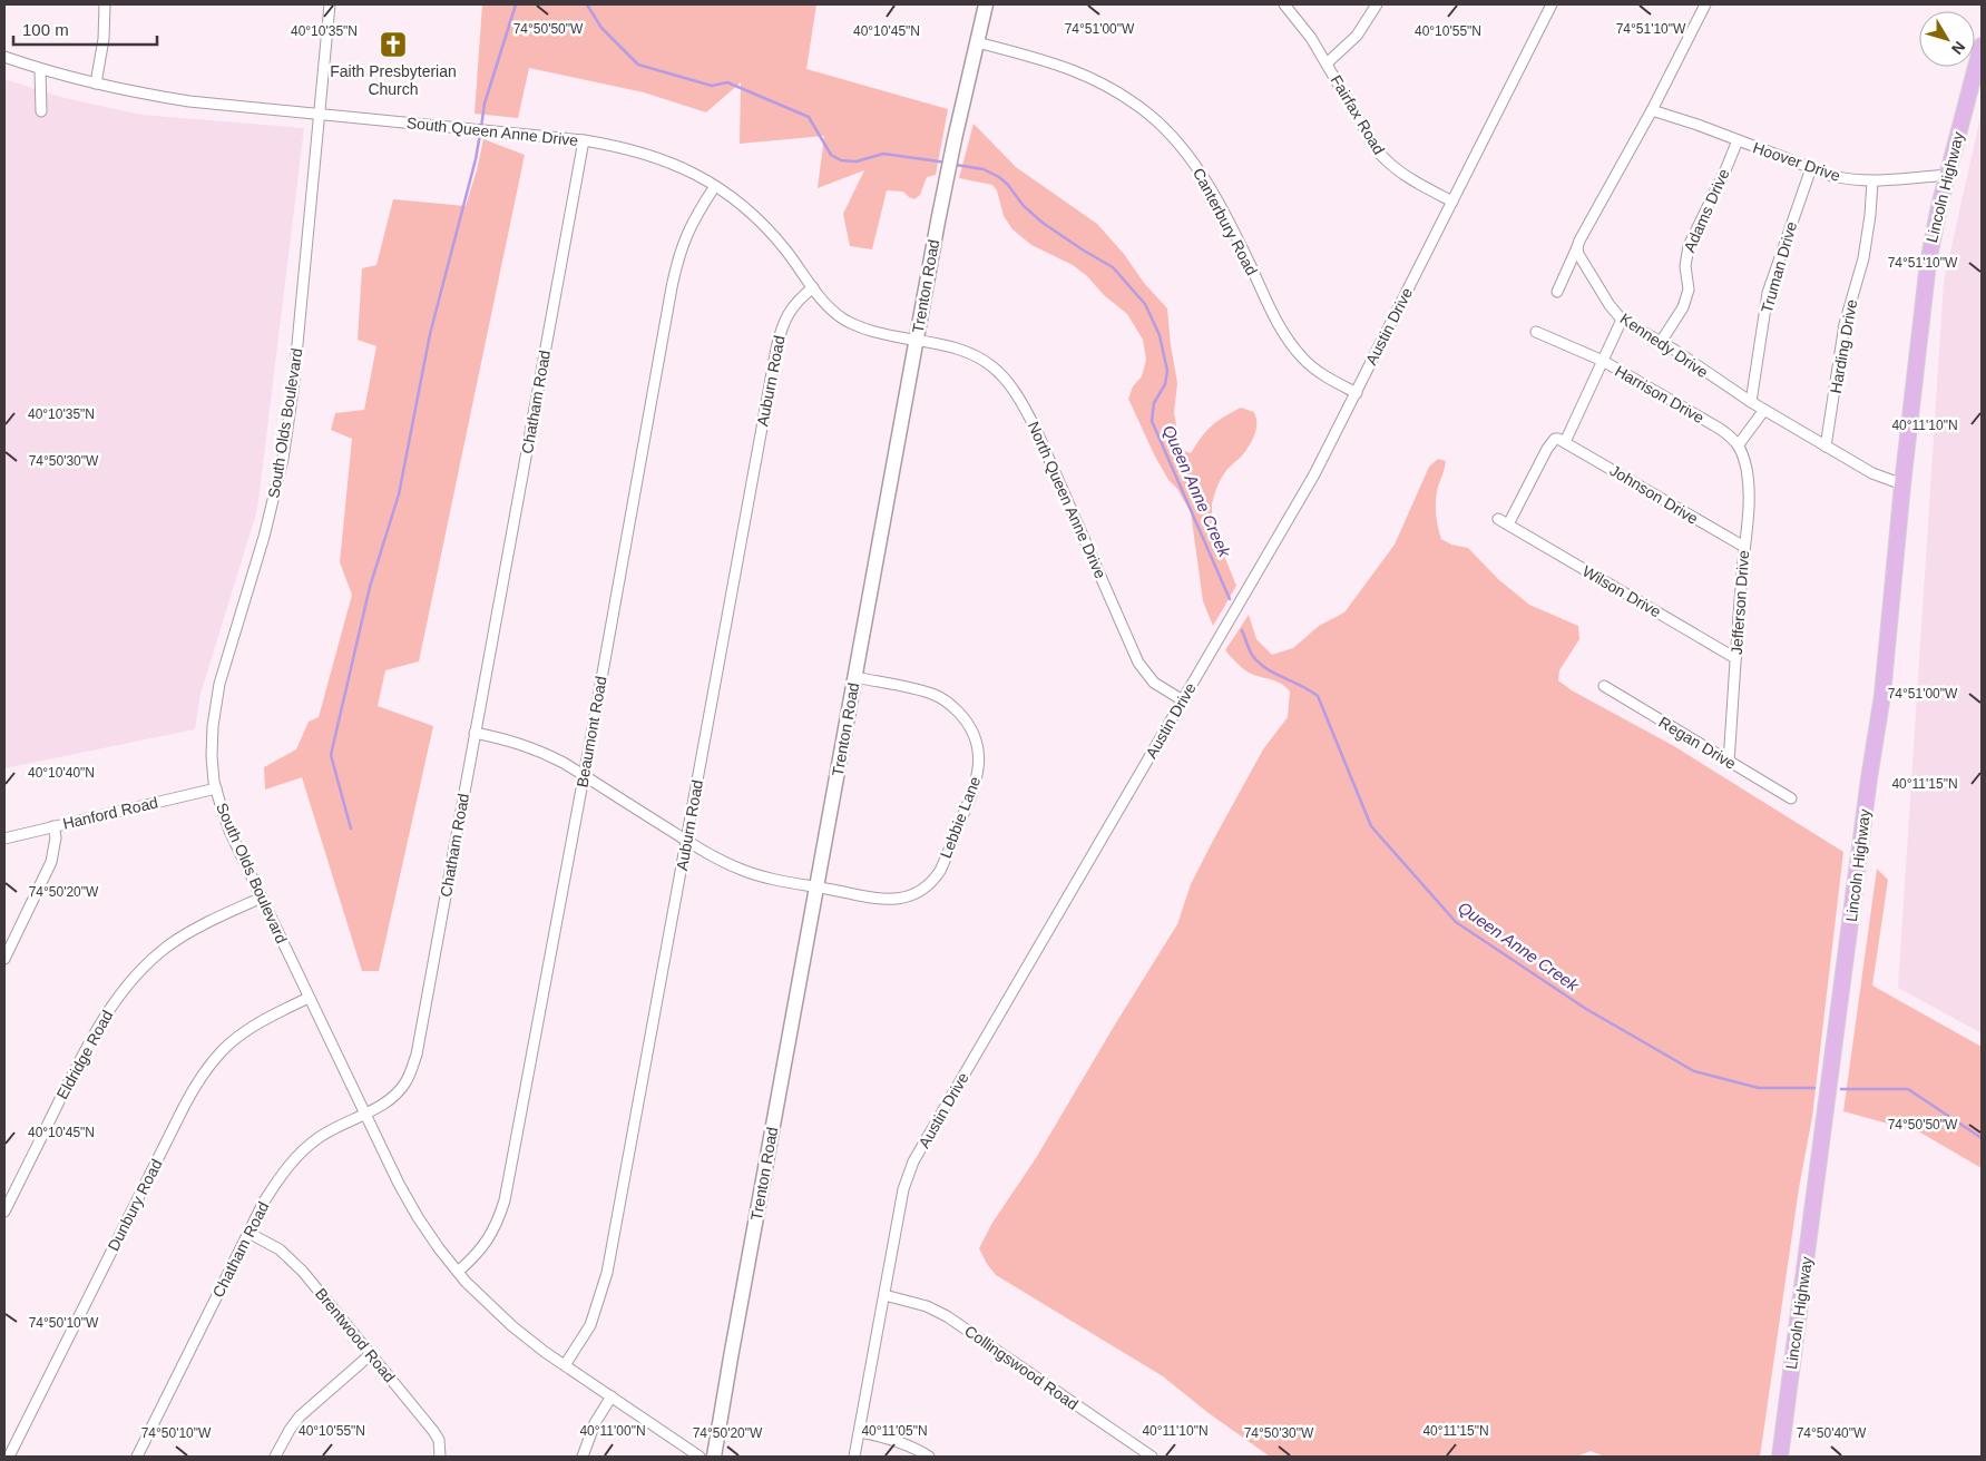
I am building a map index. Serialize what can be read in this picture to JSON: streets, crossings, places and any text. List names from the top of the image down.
{
  "streets": {
    "main road": ["Lincoln Highway", "Trenton Road"],
    "street": [
      "Fairfax Road",
      "South Queen Anne Drive",
      "Hoover Drive",
      "Adams Drive",
      "Canterbury Road",
      "Truman Drive",
      "Austin Drive",
      "Kennedy Drive",
      "Harding Drive",
      "Auburn Road",
      "Harrison Drive",
      "Chatham Road",
      "South Olds Boulevard",
      "Johnson Drive",
      "North Queen Anne Drive",
      "Wilson Drive",
      "Jefferson Drive",
      "Beaumont Road",
      "Regan Drive",
      "Hanford Road",
      "Lebbie Lane",
      "Eldridge Road",
      "Dunbury Road",
      "Brentwood Road",
      "Collingswood Road"
    ]
  },
  "crossings": [
    ["Fairfax Road", "Austin Drive"],
    ["South Queen Anne Drive", "Trenton Road"],
    ["South Queen Anne Drive", "Auburn Road"],
    ["South Queen Anne Drive", "Chatham Road"],
    ["South Queen Anne Drive", "South Olds Boulevard"],
    ["South Queen Anne Drive", "North Queen Anne Drive"],
    ["South Queen Anne Drive", "Beaumont Road"],
    ["Hoover Drive", "Lincoln Highway"],
    ["Hoover Drive", "Adams Drive"],
    ["Hoover Drive", "Truman Drive"],
    ["Hoover Drive", "Harding Drive"],
    ["Lincoln Highway", "Kennedy Drive"],
    ["Adams Drive", "Kennedy Drive"],
    ["Canterbury Road", "Trenton Road"],
    ["Canterbury Road", "Austin Drive"],
    ["Truman Drive", "Kennedy Drive"],
    ["Trenton Road", "North Queen Anne Drive"],
    ["Trenton Road", "Lebbie Lane"],
    ["Austin Drive", "North Queen Anne Drive"],
    ["Austin Drive", "Collingswood Road"],
    ["Kennedy Drive", "Harding Drive"],
    ["Auburn Road", "South Olds Boulevard"],
    ["Auburn Road", "Lebbie Lane"],
    ["Harrison Drive", "Jefferson Drive"],
    ["Chatham Road", "South Olds Boulevard"],
    ["Chatham Road", "Lebbie Lane"],
    ["Chatham Road", "Brentwood Road"],
    ["South Olds Boulevard", "Beaumont Road"],
    ["South Olds Boulevard", "Hanford Road"],
    ["South Olds Boulevard", "Eldridge Road"],
    ["South Olds Boulevard", "Dunbury Road"],
    ["Johnson Drive", "Jefferson Drive"],
    ["Wilson Drive", "Jefferson Drive"],
    ["Jefferson Drive", "Regan Drive"],
    ["Beaumont Road", "Lebbie Lane"]
  ],
  "water": ["Queen Anne Creek"],
  "places": {
    "church": ["Faith Presbyterian Church"]
  },
  "scale_bar": "100 m",
  "north": "bottom right",
  "coordinates": [
    "74°51'10\"W",
    "74°50'50\"W",
    "74°51'00\"W",
    "40°10'35\"N",
    "40°10'45\"N",
    "40°10'55\"N",
    "40°11'10\"N",
    "74°50'30\"W",
    "40°10'40\"N",
    "40°11'15\"N",
    "74°50'20\"W",
    "74°50'10\"W",
    "40°11'00\"N",
    "40°11'05\"N",
    "74°50'40\"W"
  ]
}
